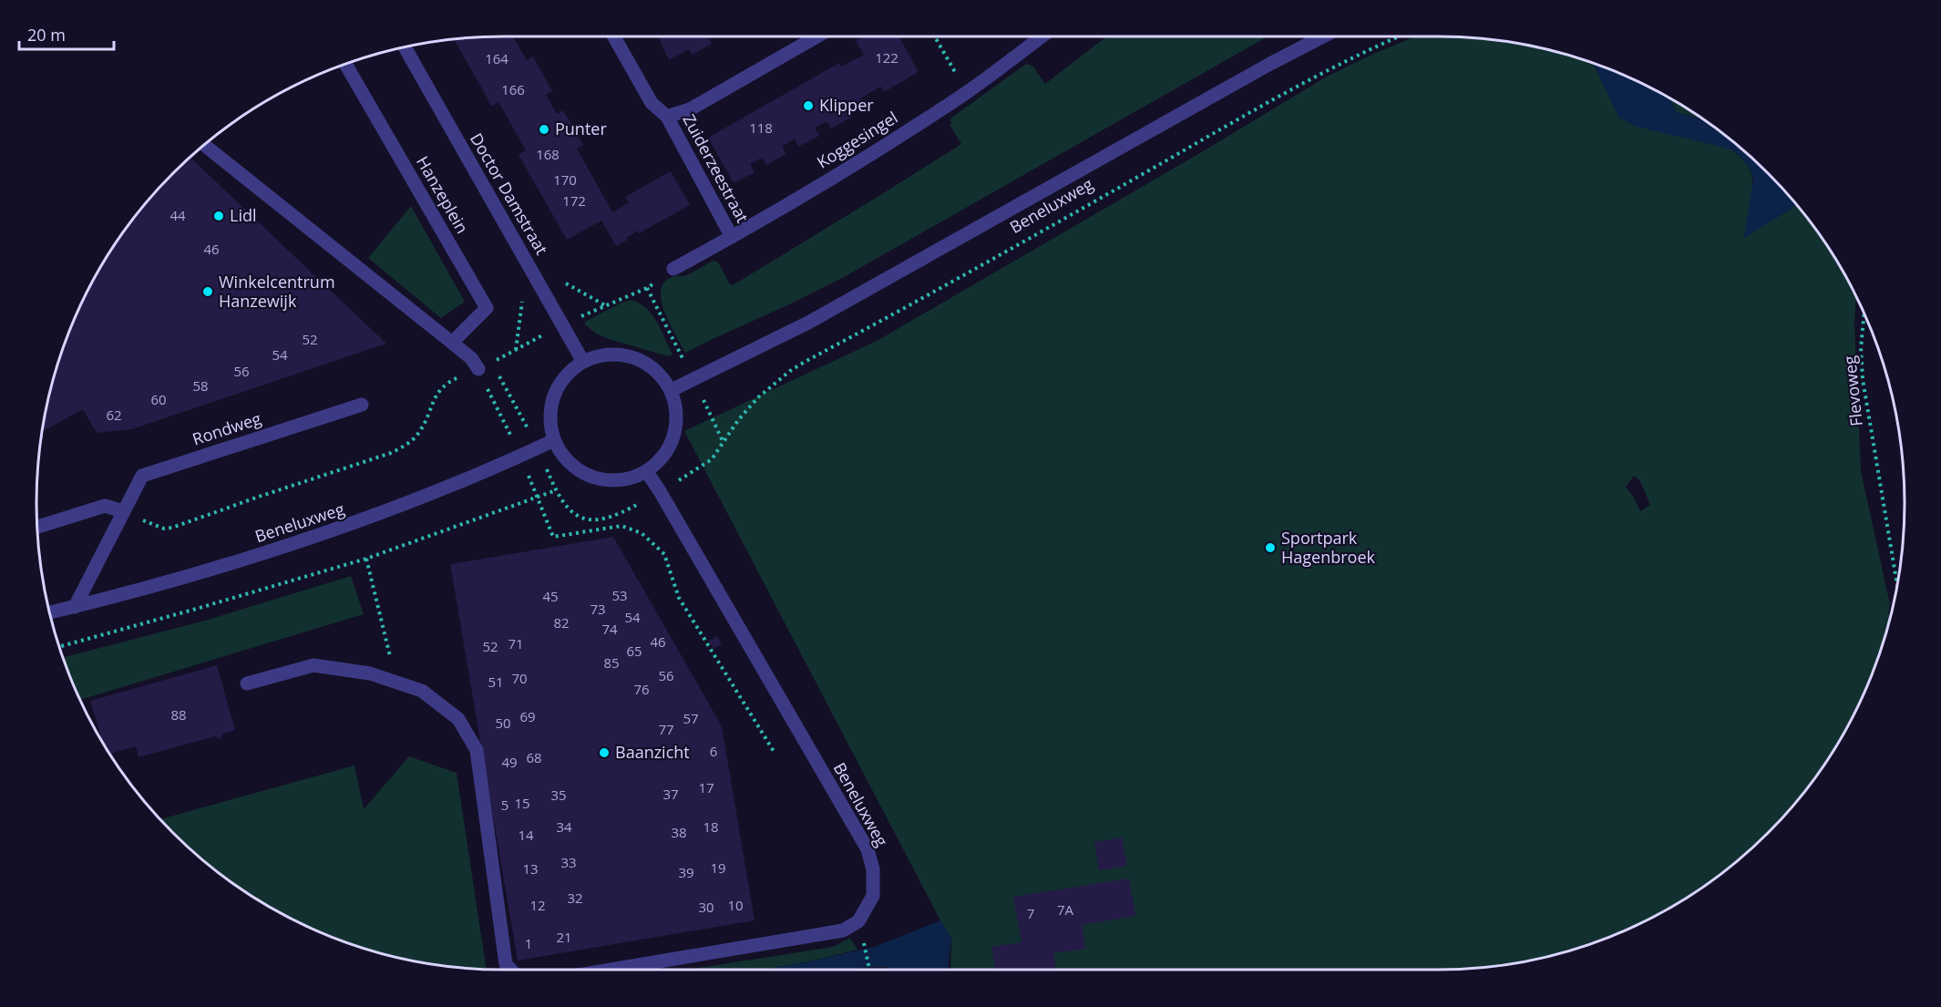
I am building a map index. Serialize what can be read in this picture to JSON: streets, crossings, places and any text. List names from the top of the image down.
{
  "streets": {
    "street": [
      "Koggesingel",
      "Zuiderzeestraat",
      "Doctor Damstraat",
      "Hanzeplein",
      "Beneluxweg",
      "Rondweg"
    ],
    "path": ["Flevoweg"]
  },
  "crossings": [
    ["Koggesingel", "Zuiderzeestraat"],
    ["Doctor Damstraat", "Beneluxweg"],
    ["Beneluxweg", "Rondweg"]
  ],
  "places": [
    "Klipper",
    "Punter",
    "Lidl",
    "Winkelcentrum Hanzewijk",
    "Sportpark Hagenbroek",
    "Baanzicht"
  ],
  "house_numbers": [
    "122",
    "164",
    "166",
    "118",
    "168",
    "170",
    "172",
    "44",
    "46",
    "52",
    "54",
    "56",
    "58",
    "60",
    "62",
    "53",
    "45",
    "73",
    "54",
    "82",
    "74",
    "46",
    "71",
    "52",
    "65",
    "85",
    "56",
    "70",
    "51",
    "76",
    "88",
    "69",
    "57",
    "50",
    "77",
    "6",
    "68",
    "49",
    "17",
    "37",
    "35",
    "15",
    "5",
    "34",
    "18",
    "38",
    "14",
    "33",
    "19",
    "13",
    "39",
    "32",
    "12",
    "10",
    "30",
    "7A",
    "7",
    "21",
    "1"
  ],
  "scale_bar": "20 m"
}
